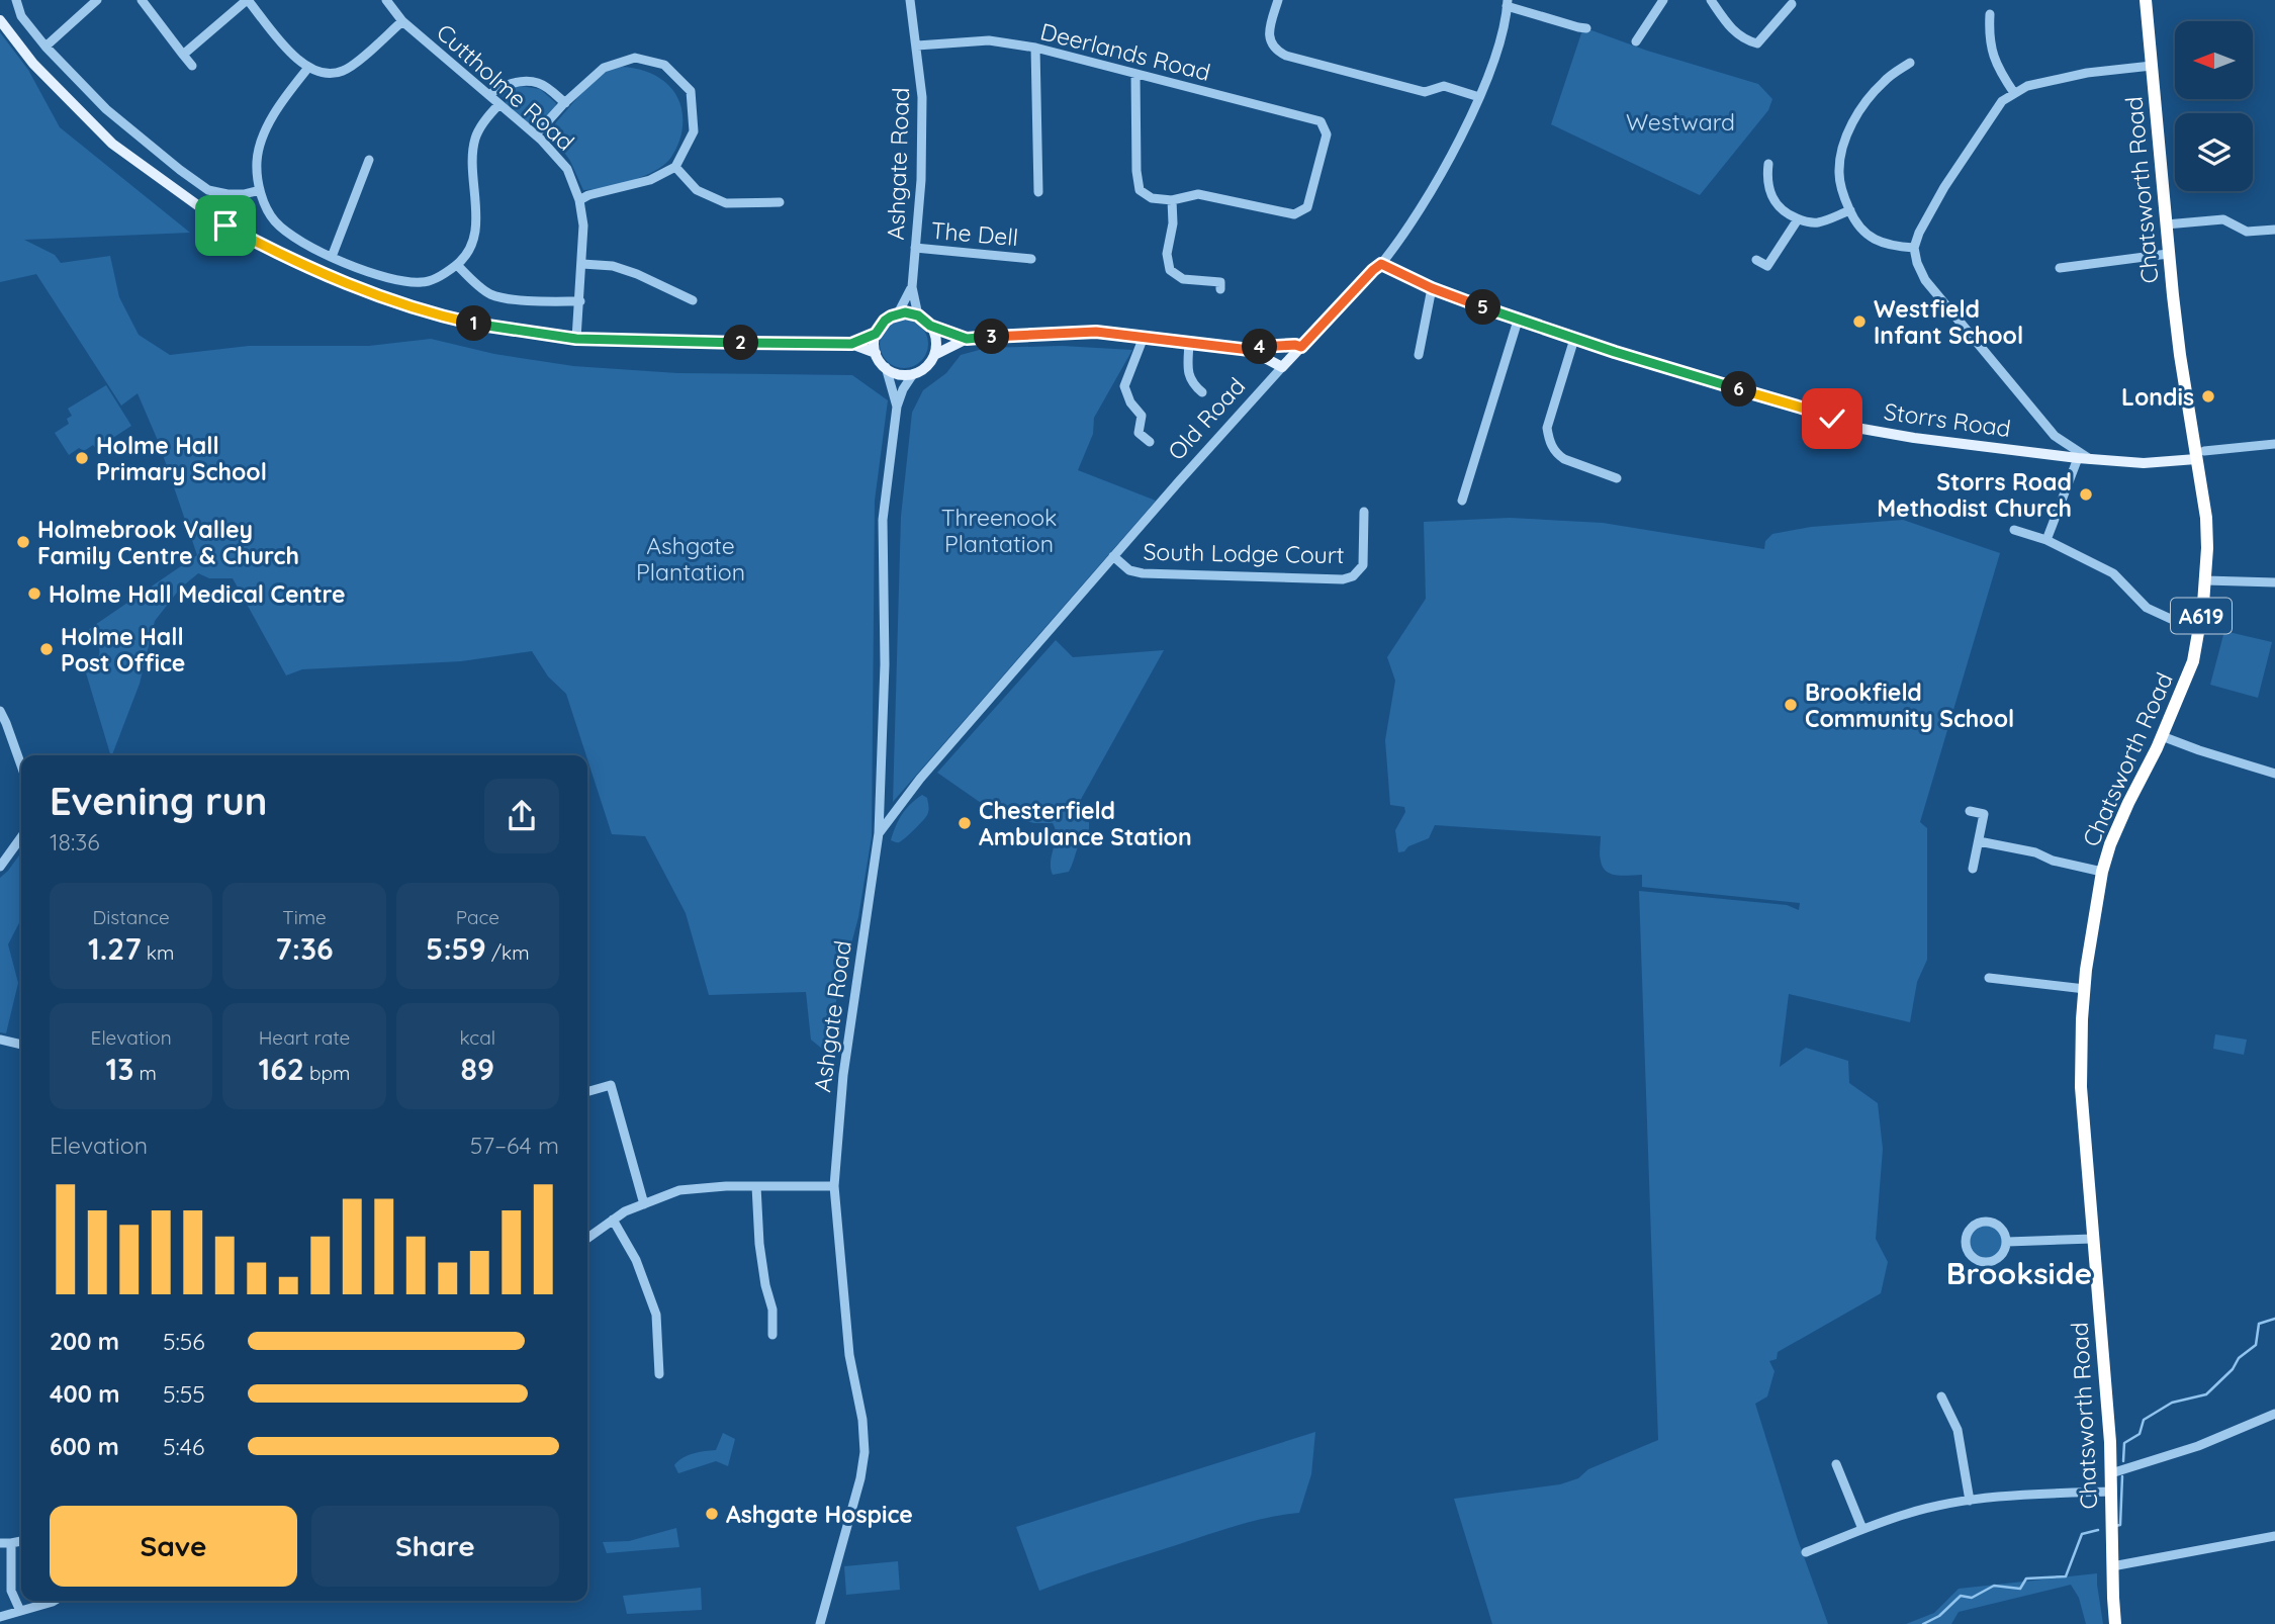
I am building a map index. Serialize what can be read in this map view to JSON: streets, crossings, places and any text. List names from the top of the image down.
{
  "streets": {
    "highway": ["Chatsworth Road", "A619"],
    "main road": ["Old Road", "Storrs Road"],
    "street": [
      "Deerlands Road",
      "Cuttholme Road",
      "Ashgate Road",
      "The Dell",
      "South Lodge Court"
    ]
  },
  "crossings": [
    ["Deerlands Road", "Ashgate Road"],
    ["Ashgate Road", "The Dell"],
    ["Ashgate Road", "Old Road"],
    ["Chatsworth Road", "Storrs Road"],
    ["Old Road", "Storrs Road"],
    ["Old Road", "South Lodge Court"]
  ],
  "districts": ["Brookside"],
  "parks": ["Westward", "Threenook Plantation", "Ashgate Plantation"],
  "places": [
    "Westfield Infant School",
    "Londis",
    "Holme Hall Primary School",
    "Storrs Road Methodist Church",
    "Holmebrook Valley Family Centre & Church",
    "Holme Hall Medical Centre",
    "Holme Hall Post Office",
    "Brookfield Community School",
    "Chesterfield Ambulance Station",
    "Ashgate Hospice"
  ],
  "north": "left",
  "page": {
    "pins": [
      "5",
      "1",
      "3",
      "2",
      "4",
      "6"
    ],
    "heading": ["Evening run", "18:36"],
    "stats": [
      ["Distance", "1.27 km"],
      ["Time", "7:36"],
      ["Pace", "5:59 /km"],
      ["Elevation", "13 m"],
      ["Heart rate", "162 bpm"],
      ["kcal", "89"]
    ],
    "chart": ["Elevation", "57–64 m"],
    "list": [
      {
        "name": "200 m",
        "note": "5:56"
      },
      {
        "name": "400 m",
        "note": "5:55"
      },
      {
        "name": "600 m",
        "note": "5:46"
      }
    ],
    "buttons": ["Save", "Share"]
  }
}
